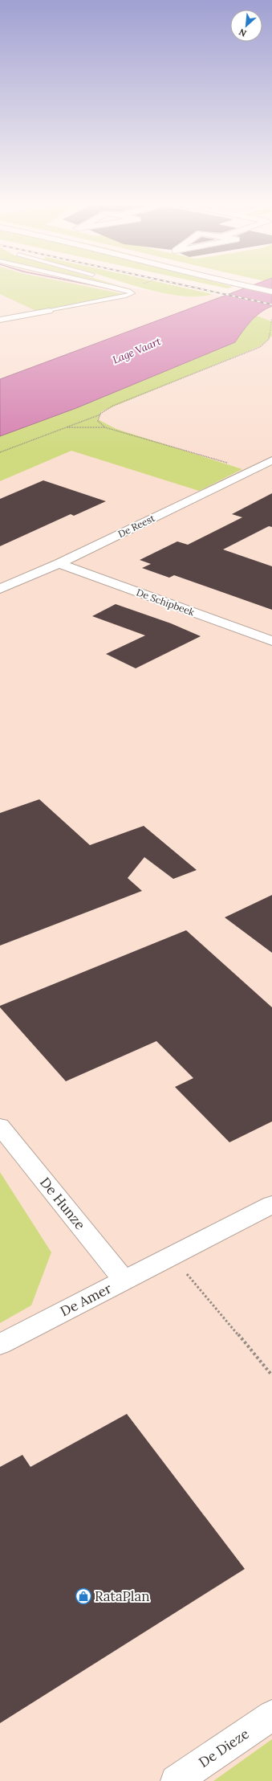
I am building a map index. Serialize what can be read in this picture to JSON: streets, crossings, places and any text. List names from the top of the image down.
{
  "streets": {
    "street": [
      "De Reest",
      "De Schipbeek",
      "De Hunze",
      "De Amer",
      "De Dieze"
    ]
  },
  "crossings": [
    ["De Reest", "De Schipbeek"],
    ["De Hunze", "De Amer"]
  ],
  "water": ["Lage Vaart"],
  "places": {
    "shop": ["RataPlan"]
  },
  "north": "bottom left"
}
